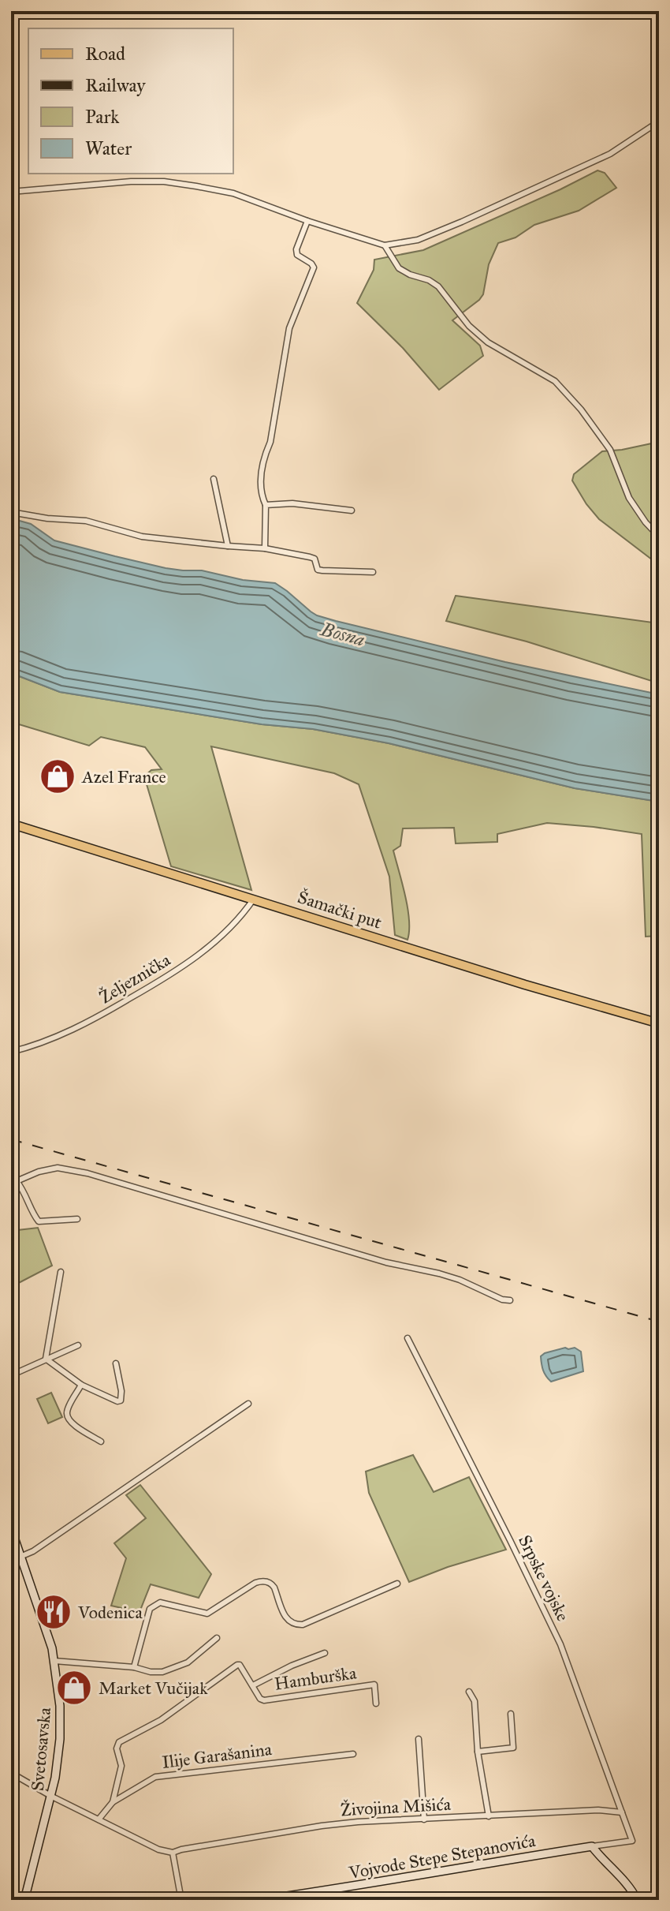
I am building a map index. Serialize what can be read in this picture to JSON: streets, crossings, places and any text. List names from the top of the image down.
{
  "streets": {
    "main road": ["Šamački put"],
    "street": [
      "Željeznička",
      "Srpske vojske",
      "Hamburška",
      "Svetosavska",
      "Ilije Garašanina",
      "Živojina Mišića",
      "Vojvode Stepe Stepanovića"
    ]
  },
  "crossings": [
    ["Šamački put", "Željeznička"],
    ["Srpske vojske", "Živojina Mišića"],
    ["Srpske vojske", "Vojvode Stepe Stepanovića"],
    ["Hamburška", "Ilije Garašanina"]
  ],
  "water": ["Bosna"],
  "places": {
    "shop": ["Azel France", "Market Vučijak"],
    "restaurant": ["Vodenica"]
  },
  "legend": [
    "Road",
    "Railway",
    "Park",
    "Water"
  ]
}
